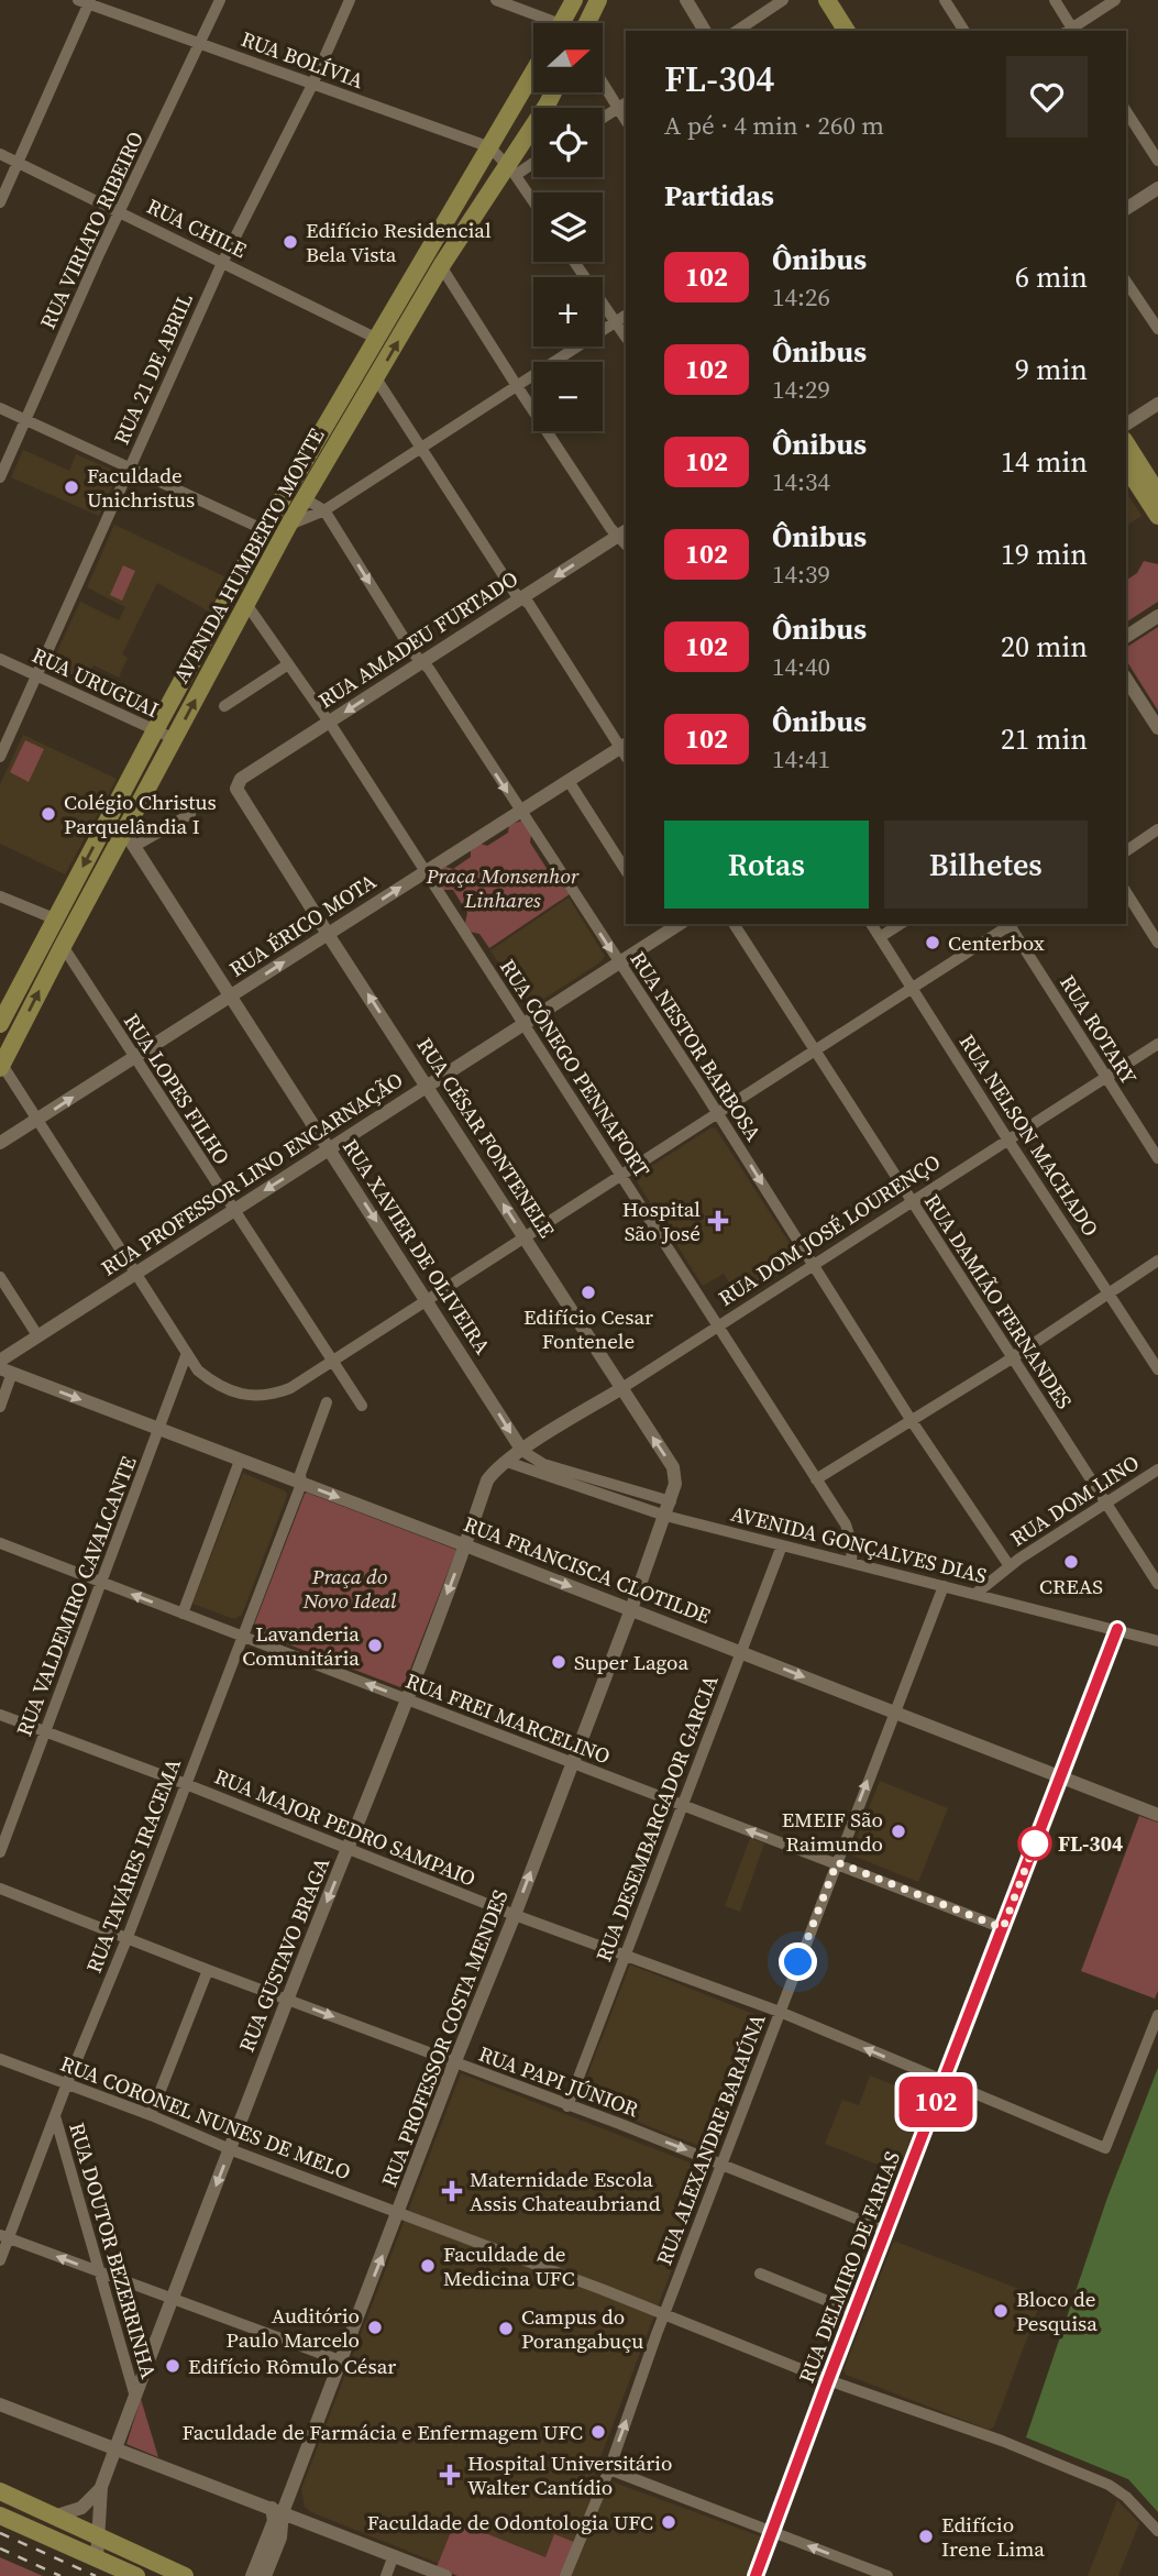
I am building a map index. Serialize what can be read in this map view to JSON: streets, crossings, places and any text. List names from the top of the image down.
{
  "streets": {
    "main road": ["AVENIDA HUMBERTO MONTE"],
    "street": [
      "RUA BOLÍVIA",
      "RUA CHILE",
      "RUA VIRIATO RIBEIRO",
      "RUA 21 DE ABRIL",
      "RUA AMADEU FURTADO",
      "RUA URUGUAI",
      "RUA ÉRICO MOTA",
      "RUA ROTARY",
      "RUA NESTOR BARBOSA",
      "RUA CÔNEGO PENNAFORT",
      "RUA LOPES FILHO",
      "RUA NELSON MACHADO",
      "RUA CÉSAR FONTENELE",
      "RUA PROFESSOR LINO ENCARNAÇÃO",
      "RUA DOM JOSÉ LOURENÇO",
      "RUA XAVIER DE OLIVEIRA",
      "RUA DAMIÃO FERNANDES",
      "RUA DOM LINO",
      "AVENIDA GONÇALVES DIAS",
      "RUA FRANCISCA CLOTILDE",
      "RUA VALDEMIRO CAVALCANTE",
      "RUA FREI MARCELINO",
      "RUA DESEMBARGADOR GARCIA",
      "RUA MAJOR PEDRO SAMPAIO",
      "RUA TAVÁRES IRACEMA",
      "RUA GUSTAVO BRAGA",
      "RUA PROFESSOR COSTA MENDES",
      "RUA PAPI JÚNIOR",
      "RUA CORONEL NUNES DE MELO",
      "RUA ALEXANDRE BARAÚNA",
      "RUA DOUTOR BEZERRINHA",
      "RUA DELMIRO DE FARIAS"
    ]
  },
  "crossings": [
    ["RUA BOLÍVIA", "RUA VIRIATO RIBEIRO"],
    ["RUA BOLÍVIA", "RUA 21 DE ABRIL"],
    ["RUA BOLÍVIA", "AVENIDA HUMBERTO MONTE"],
    ["RUA CHILE", "RUA VIRIATO RIBEIRO"],
    ["RUA CHILE", "RUA 21 DE ABRIL"],
    ["RUA CHILE", "AVENIDA HUMBERTO MONTE"],
    ["RUA 21 DE ABRIL", "RUA URUGUAI"],
    ["AVENIDA HUMBERTO MONTE", "RUA URUGUAI"],
    ["AVENIDA HUMBERTO MONTE", "RUA NESTOR BARBOSA"],
    ["AVENIDA HUMBERTO MONTE", "RUA CÔNEGO PENNAFORT"],
    ["AVENIDA HUMBERTO MONTE", "RUA LOPES FILHO"],
    ["AVENIDA HUMBERTO MONTE", "RUA XAVIER DE OLIVEIRA"],
    ["RUA AMADEU FURTADO", "RUA NESTOR BARBOSA"],
    ["RUA AMADEU FURTADO", "RUA CÔNEGO PENNAFORT"],
    ["RUA AMADEU FURTADO", "RUA CÉSAR FONTENELE"],
    ["RUA ÉRICO MOTA", "RUA NESTOR BARBOSA"],
    ["RUA ÉRICO MOTA", "RUA CÔNEGO PENNAFORT"],
    ["RUA ÉRICO MOTA", "RUA LOPES FILHO"],
    ["RUA ÉRICO MOTA", "RUA CÉSAR FONTENELE"],
    ["RUA ÉRICO MOTA", "RUA XAVIER DE OLIVEIRA"],
    ["RUA ROTARY", "RUA DOM JOSÉ LOURENÇO"],
    ["RUA NESTOR BARBOSA", "RUA PROFESSOR LINO ENCARNAÇÃO"],
    ["RUA NESTOR BARBOSA", "RUA DOM JOSÉ LOURENÇO"],
    ["RUA NESTOR BARBOSA", "RUA DOM LINO"],
    ["RUA CÔNEGO PENNAFORT", "RUA PROFESSOR LINO ENCARNAÇÃO"],
    ["RUA CÔNEGO PENNAFORT", "RUA DOM JOSÉ LOURENÇO"],
    ["RUA CÔNEGO PENNAFORT", "AVENIDA GONÇALVES DIAS"],
    ["RUA LOPES FILHO", "RUA PROFESSOR LINO ENCARNAÇÃO"],
    ["RUA NELSON MACHADO", "RUA DOM JOSÉ LOURENÇO"],
    ["RUA CÉSAR FONTENELE", "RUA PROFESSOR LINO ENCARNAÇÃO"],
    ["RUA CÉSAR FONTENELE", "RUA DOM JOSÉ LOURENÇO"],
    ["RUA CÉSAR FONTENELE", "AVENIDA GONÇALVES DIAS"],
    ["RUA CÉSAR FONTENELE", "RUA PROFESSOR COSTA MENDES"],
    ["RUA PROFESSOR LINO ENCARNAÇÃO", "RUA XAVIER DE OLIVEIRA"],
    ["RUA DOM JOSÉ LOURENÇO", "RUA XAVIER DE OLIVEIRA"],
    ["RUA DOM JOSÉ LOURENÇO", "RUA DAMIÃO FERNANDES"],
    ["RUA DOM JOSÉ LOURENÇO", "AVENIDA GONÇALVES DIAS"],
    ["RUA DOM JOSÉ LOURENÇO", "RUA GUSTAVO BRAGA"],
    ["RUA XAVIER DE OLIVEIRA", "AVENIDA GONÇALVES DIAS"],
    ["RUA XAVIER DE OLIVEIRA", "RUA GUSTAVO BRAGA"],
    ["RUA DAMIÃO FERNANDES", "RUA DOM LINO"],
    ["RUA DOM LINO", "AVENIDA GONÇALVES DIAS"],
    ["AVENIDA GONÇALVES DIAS", "RUA DESEMBARGADOR GARCIA"],
    ["AVENIDA GONÇALVES DIAS", "RUA GUSTAVO BRAGA"],
    ["AVENIDA GONÇALVES DIAS", "RUA PROFESSOR COSTA MENDES"],
    ["AVENIDA GONÇALVES DIAS", "RUA ALEXANDRE BARAÚNA"],
    ["AVENIDA GONÇALVES DIAS", "RUA DELMIRO DE FARIAS"],
    ["RUA FRANCISCA CLOTILDE", "RUA VALDEMIRO CAVALCANTE"],
    ["RUA FRANCISCA CLOTILDE", "RUA DESEMBARGADOR GARCIA"],
    ["RUA FRANCISCA CLOTILDE", "RUA TAVÁRES IRACEMA"],
    ["RUA FRANCISCA CLOTILDE", "RUA GUSTAVO BRAGA"],
    ["RUA FRANCISCA CLOTILDE", "RUA PROFESSOR COSTA MENDES"],
    ["RUA FRANCISCA CLOTILDE", "RUA ALEXANDRE BARAÚNA"],
    ["RUA FRANCISCA CLOTILDE", "RUA DELMIRO DE FARIAS"],
    ["RUA VALDEMIRO CAVALCANTE", "RUA FREI MARCELINO"],
    ["RUA VALDEMIRO CAVALCANTE", "RUA MAJOR PEDRO SAMPAIO"],
    ["RUA FREI MARCELINO", "RUA DESEMBARGADOR GARCIA"],
    ["RUA FREI MARCELINO", "RUA TAVÁRES IRACEMA"],
    ["RUA FREI MARCELINO", "RUA GUSTAVO BRAGA"],
    ["RUA FREI MARCELINO", "RUA PROFESSOR COSTA MENDES"],
    ["RUA FREI MARCELINO", "RUA ALEXANDRE BARAÚNA"],
    ["RUA FREI MARCELINO", "RUA DELMIRO DE FARIAS"],
    ["RUA DESEMBARGADOR GARCIA", "RUA MAJOR PEDRO SAMPAIO"],
    ["RUA DESEMBARGADOR GARCIA", "RUA PAPI JÚNIOR"],
    ["RUA MAJOR PEDRO SAMPAIO", "RUA TAVÁRES IRACEMA"],
    ["RUA MAJOR PEDRO SAMPAIO", "RUA GUSTAVO BRAGA"],
    ["RUA MAJOR PEDRO SAMPAIO", "RUA PROFESSOR COSTA MENDES"],
    ["RUA MAJOR PEDRO SAMPAIO", "RUA ALEXANDRE BARAÚNA"],
    ["RUA MAJOR PEDRO SAMPAIO", "RUA DELMIRO DE FARIAS"],
    ["RUA TAVÁRES IRACEMA", "RUA PAPI JÚNIOR"],
    ["RUA TAVÁRES IRACEMA", "RUA CORONEL NUNES DE MELO"],
    ["RUA TAVÁRES IRACEMA", "RUA DOUTOR BEZERRINHA"],
    ["RUA GUSTAVO BRAGA", "RUA PAPI JÚNIOR"],
    ["RUA GUSTAVO BRAGA", "RUA CORONEL NUNES DE MELO"],
    ["RUA GUSTAVO BRAGA", "RUA DOUTOR BEZERRINHA"],
    ["RUA PROFESSOR COSTA MENDES", "RUA PAPI JÚNIOR"],
    ["RUA PROFESSOR COSTA MENDES", "RUA CORONEL NUNES DE MELO"],
    ["RUA PAPI JÚNIOR", "RUA ALEXANDRE BARAÚNA"],
    ["RUA PAPI JÚNIOR", "RUA DELMIRO DE FARIAS"],
    ["RUA CORONEL NUNES DE MELO", "RUA ALEXANDRE BARAÚNA"],
    ["RUA CORONEL NUNES DE MELO", "RUA DELMIRO DE FARIAS"]
  ],
  "one_way": [
    "RUA AMADEU FURTADO",
    "RUA ÉRICO MOTA",
    "RUA NESTOR BARBOSA",
    "RUA CÉSAR FONTENELE",
    "RUA XAVIER DE OLIVEIRA",
    "RUA FRANCISCA CLOTILDE",
    "RUA FREI MARCELINO",
    "RUA GUSTAVO BRAGA",
    "RUA PAPI JÚNIOR"
  ],
  "parks": ["Praça Monsenhor Linhares", "Praça do Novo Ideal"],
  "places": {
    "other": [
      "Edifício Residencial Bela Vista",
      "Faculdade Unichristus",
      "Colégio Christus Parquelândia I",
      "Centerbox",
      "Edifício Cesar Fontenele",
      "CREAS",
      "Lavanderia Comunitária",
      "Super Lagoa",
      "EMEIF São Raimundo",
      "FL-304",
      "Faculdade de Medicina UFC",
      "Bloco de Pesquisa",
      "Auditório Paulo Marcelo",
      "Campus do Porangabuçu",
      "Edifício Rômulo César",
      "Faculdade de Farmácia e Enfermagem UFC",
      "Faculdade de Odontologia UFC",
      "Edifício Irene Lima"
    ],
    "health": ["Hospital São José", "Maternidade Escola Assis Chateaubriand", "Hospital Universitário Walter Cantídio"]
  },
  "lines": ["bus line 102"],
  "north": "right",
  "page": {
    "on_map": "102",
    "map_buttons": ["+", "−"],
    "heading": [
      ["FL-304", "A pé · 4 min · 260 m"],
      "Partidas"
    ],
    "list": [
      {
        "mark": "102",
        "name": "Ônibus",
        "note": "14:26",
        "value": "6 min"
      },
      {
        "mark": "102",
        "name": "Ônibus",
        "note": "14:29",
        "value": "9 min"
      },
      {
        "mark": "102",
        "name": "Ônibus",
        "note": "14:34",
        "value": "14 min"
      },
      {
        "mark": "102",
        "name": "Ônibus",
        "note": "14:39",
        "value": "19 min"
      },
      {
        "mark": "102",
        "name": "Ônibus",
        "note": "14:40",
        "value": "20 min"
      },
      {
        "mark": "102",
        "name": "Ônibus",
        "note": "14:41",
        "value": "21 min"
      }
    ],
    "buttons": ["Rotas", "Bilhetes"]
  }
}
